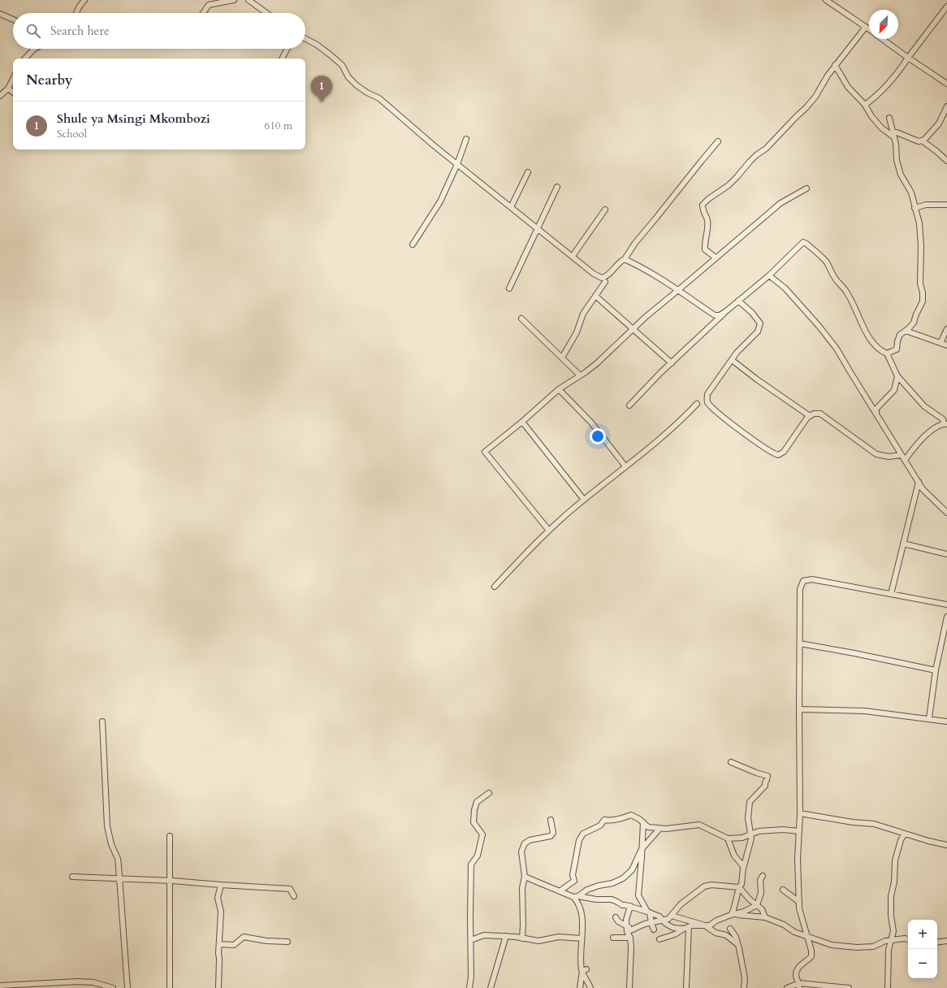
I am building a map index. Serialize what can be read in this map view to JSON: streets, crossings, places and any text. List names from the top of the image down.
{
  "north": "bottom left",
  "page": {
    "search": "Search here",
    "heading": "Nearby",
    "pins": "1",
    "list": [
      {
        "mark": "1",
        "name": "Shule ya Msingi Mkombozi",
        "note": "School",
        "value": "610 m"
      }
    ],
    "map_buttons": ["+", "−"]
  }
}
